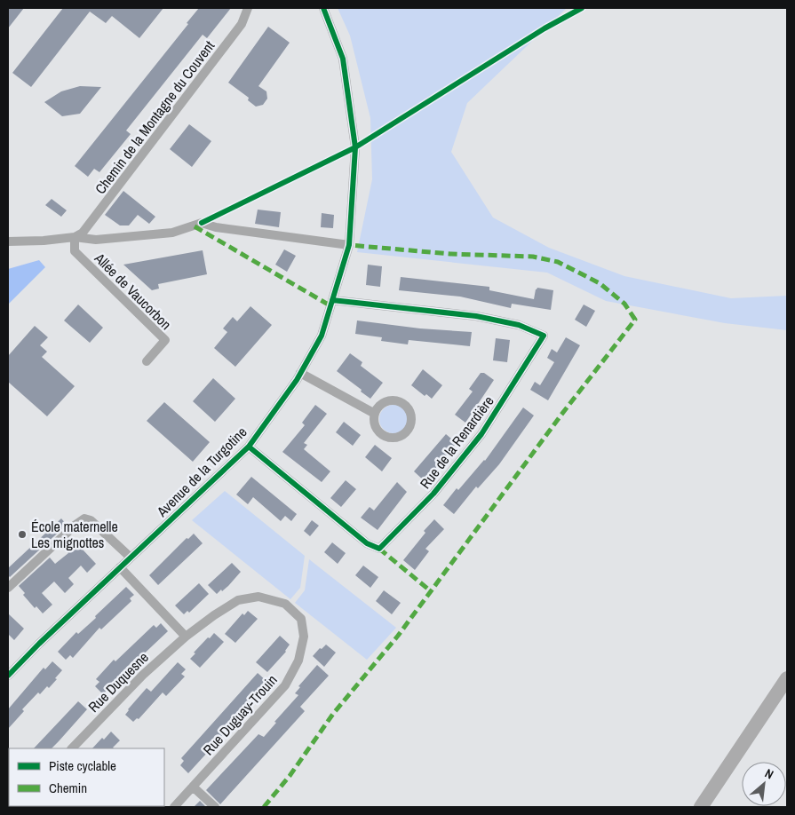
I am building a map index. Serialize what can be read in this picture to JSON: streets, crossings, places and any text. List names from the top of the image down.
{
  "streets": {
    "street": [
      "Chemin de la Montagne du Couvent",
      "Allée de Vaucorbon",
      "Rue de la Renardière",
      "Avenue de la Turgotine",
      "Rue Duquesne",
      "Rue Duguay-Trouin"
    ]
  },
  "crossings": [
    ["Chemin de la Montagne du Couvent", "Allée de Vaucorbon"],
    ["Rue de la Renardière", "Avenue de la Turgotine"],
    ["Rue Duquesne", "Rue Duguay-Trouin"]
  ],
  "places": ["École maternelle Les mignottes"],
  "legend": ["Piste cyclable", "Chemin"],
  "north": "top right"
}
